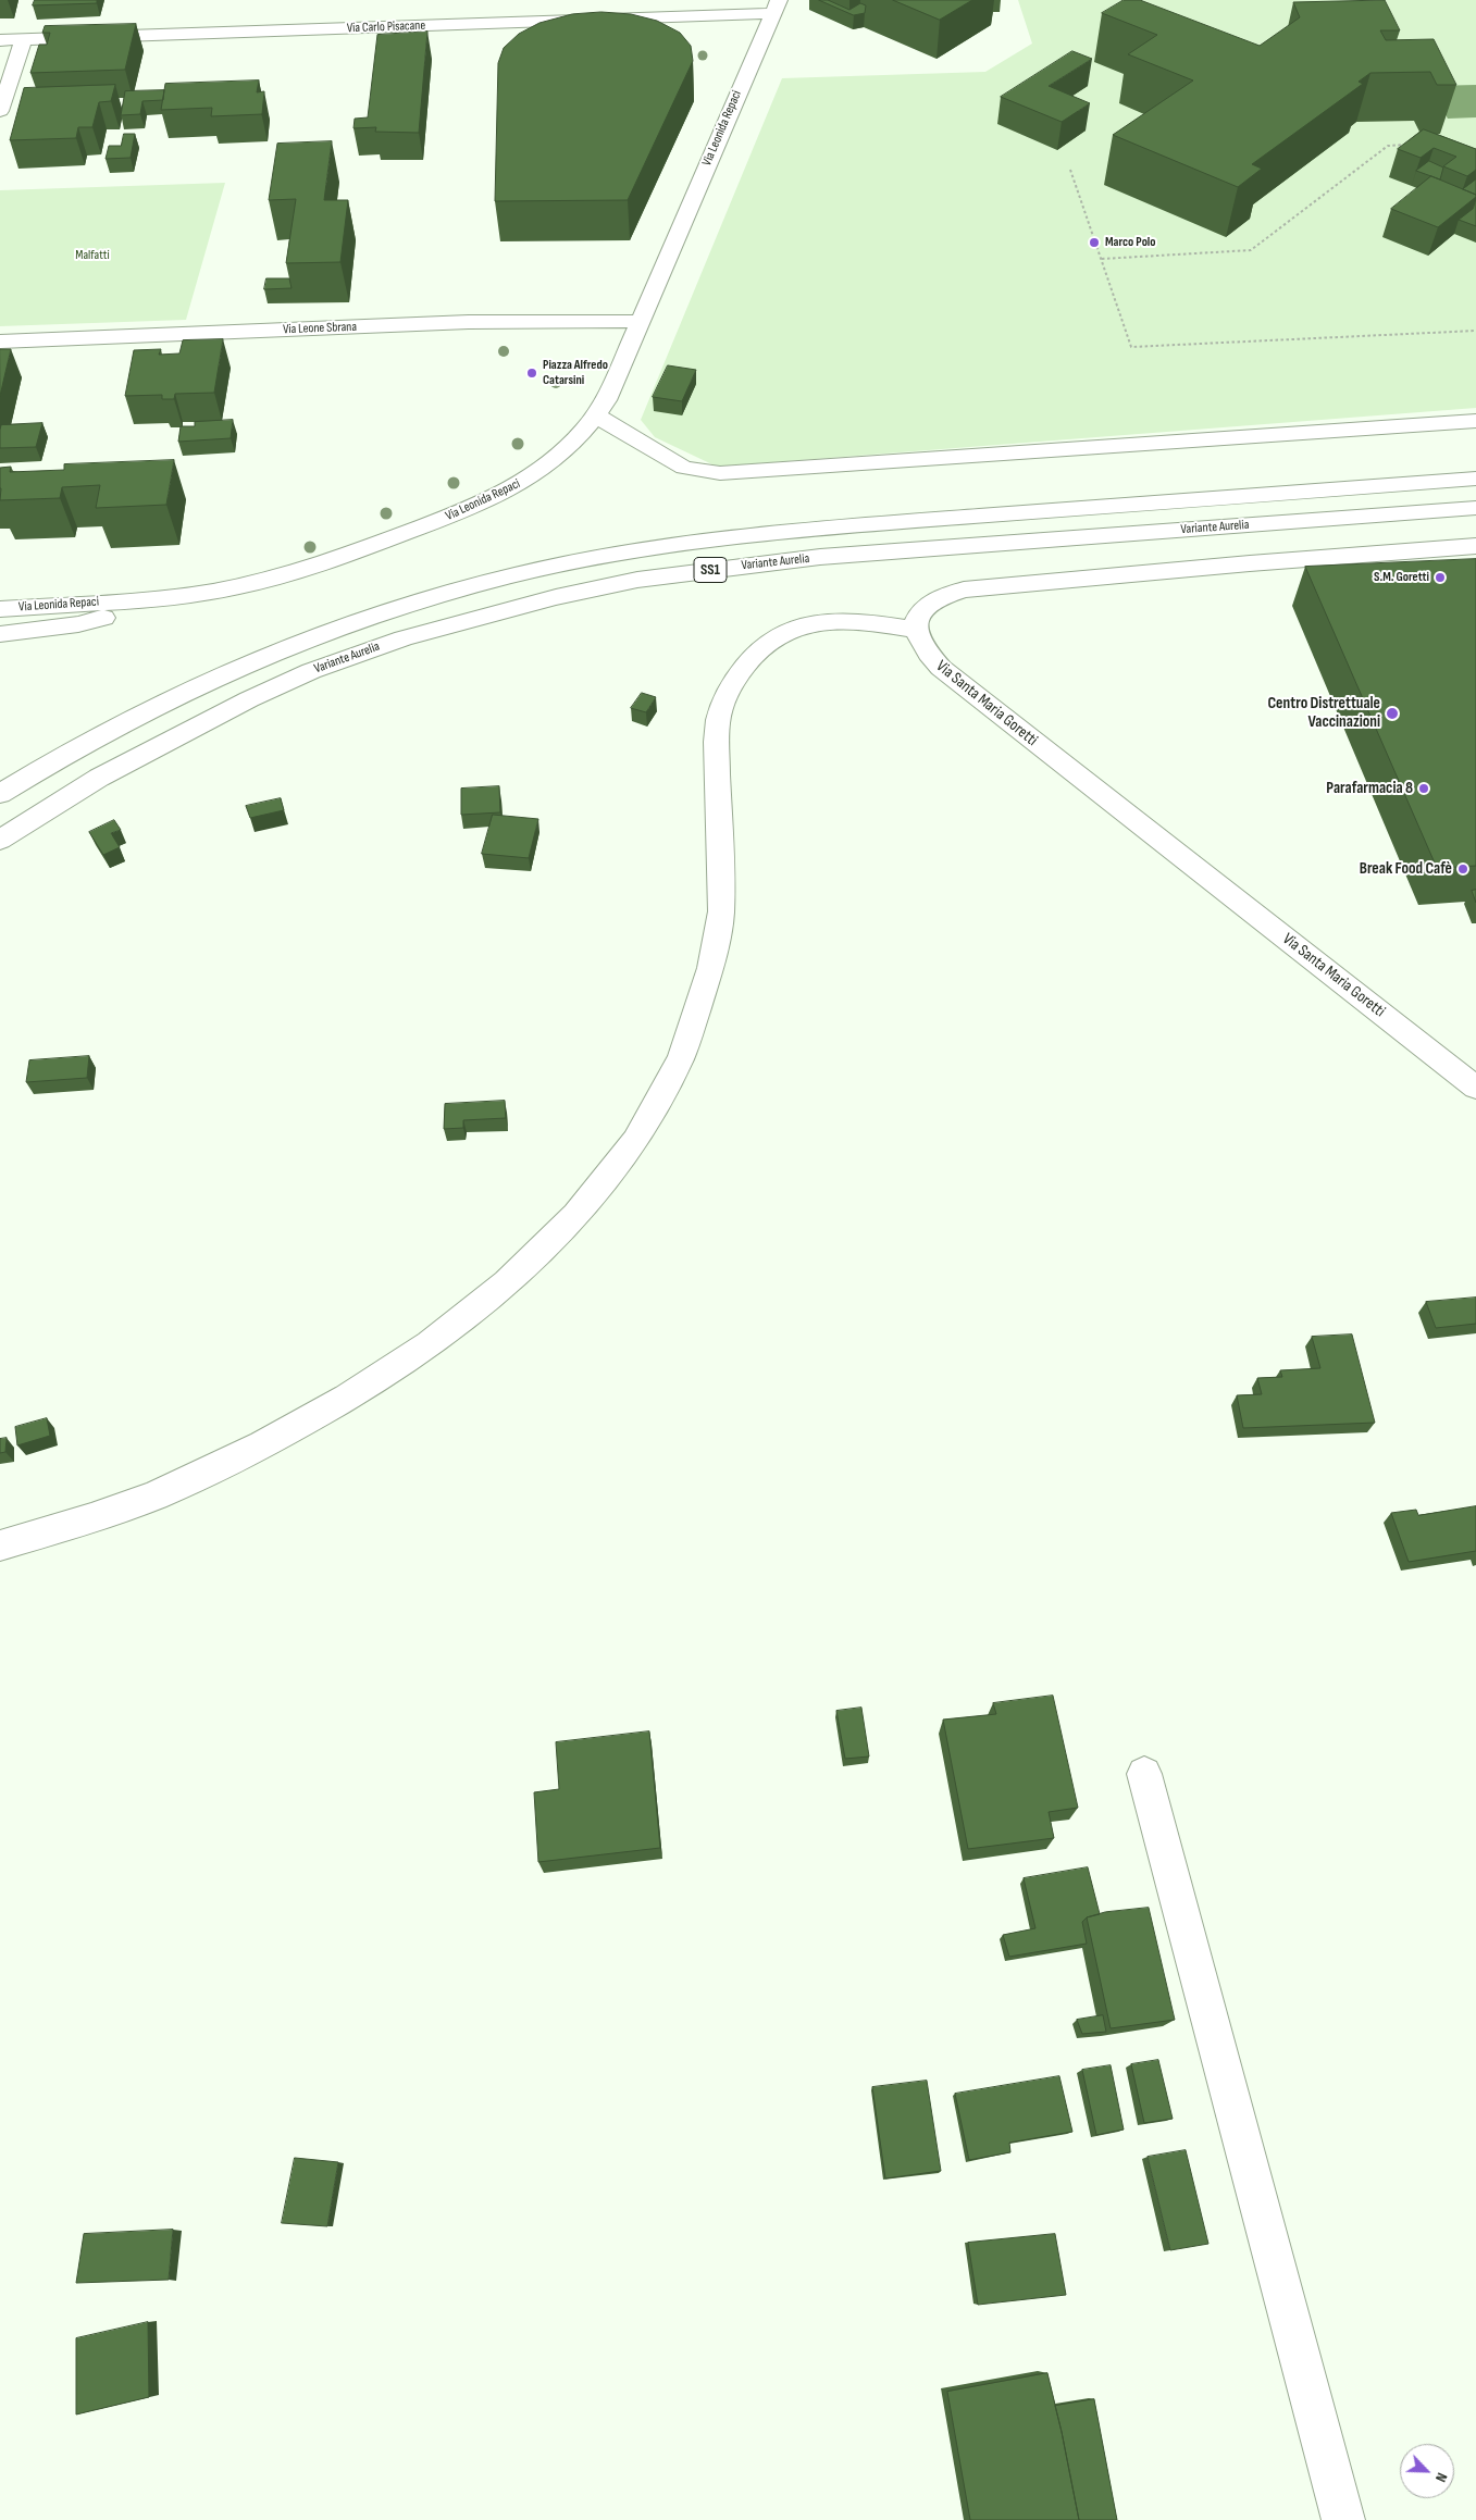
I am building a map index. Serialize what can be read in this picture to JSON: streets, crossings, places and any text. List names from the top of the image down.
{
  "streets": {
    "main road": [
      "Via Carlo Pisacane",
      "Via Leonida Repaci",
      "Via Leone Sbrana",
      "Variante Aurelia",
      "SS1",
      "Via Santa Maria Goretti"
    ]
  },
  "crossings": [
    ["Via Carlo Pisacane", "Via Leonida Repaci"],
    ["Via Leonida Repaci", "Via Leone Sbrana"]
  ],
  "parks": ["Malfatti"],
  "places": [
    "Marco Polo",
    "Piazza Alfredo Catarsini",
    "S.M. Goretti",
    "Centro Distrettuale Vaccinazioni",
    "Parafarmacia 8",
    "Break Food Cafè"
  ],
  "north": "bottom right"
}
